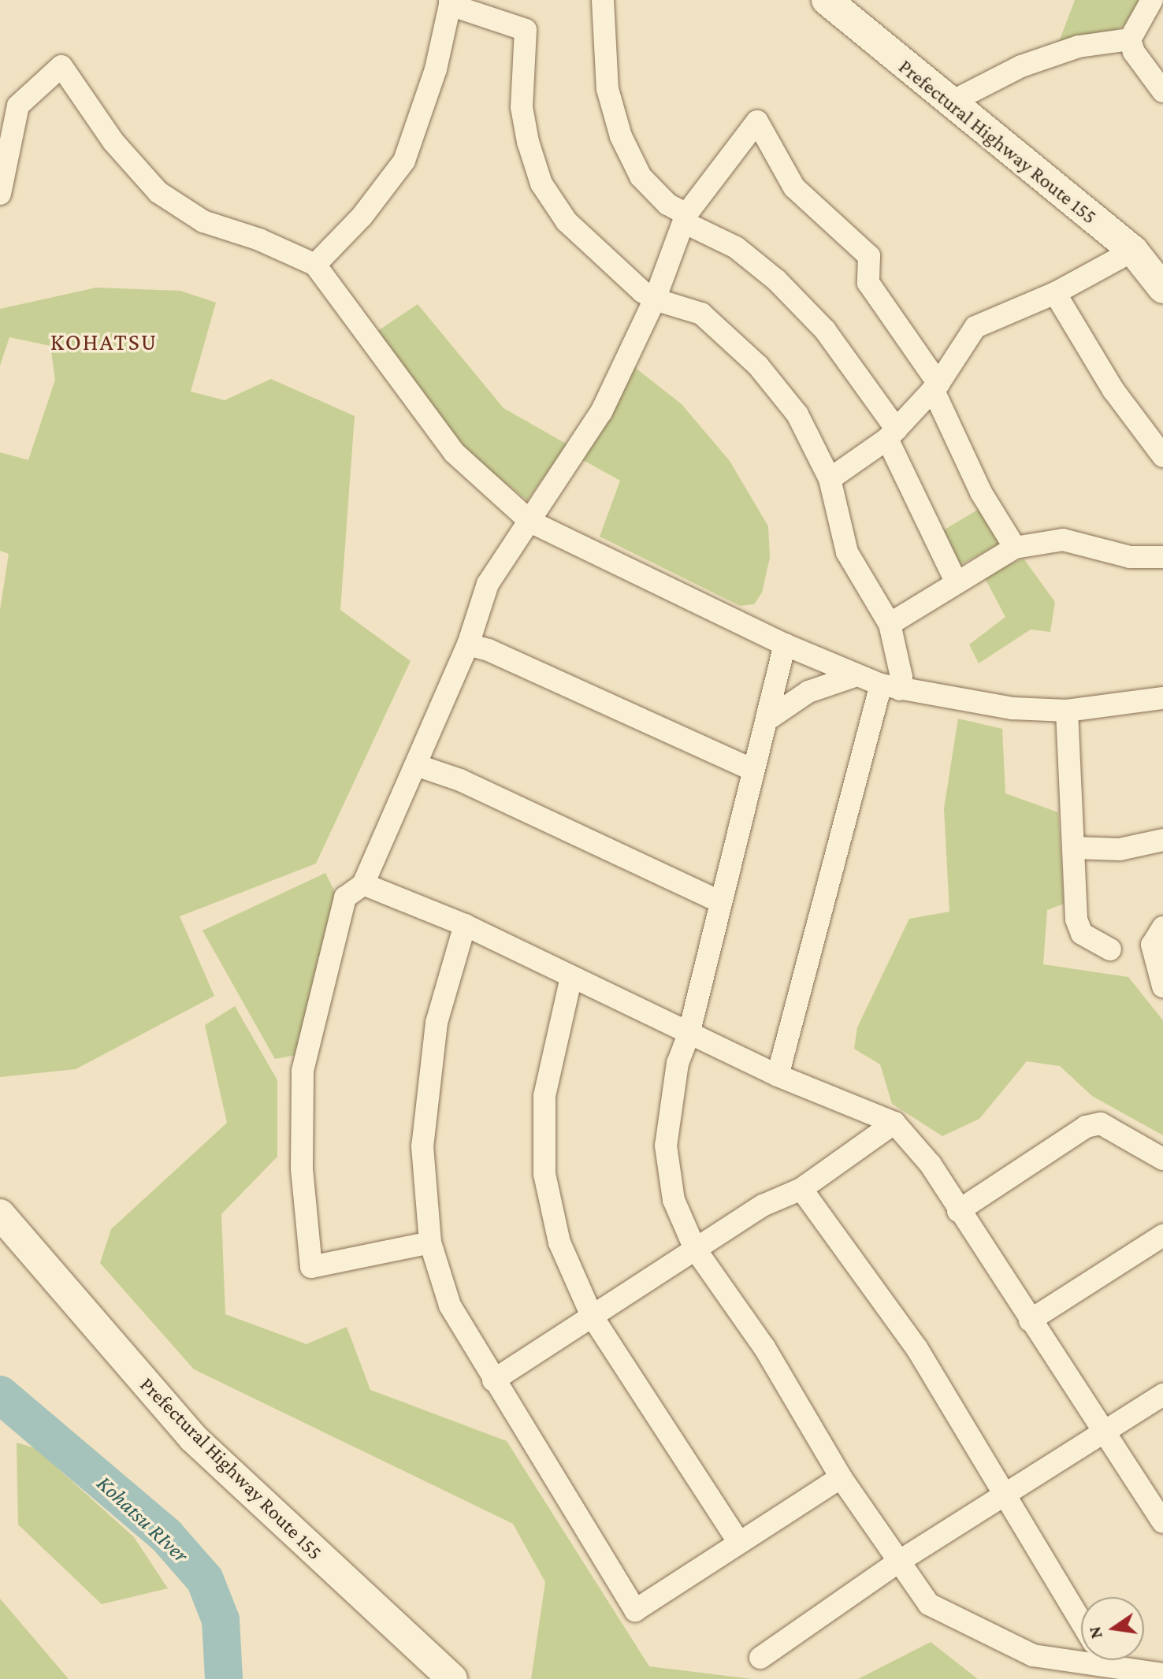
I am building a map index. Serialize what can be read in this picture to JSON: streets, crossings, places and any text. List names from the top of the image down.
{
  "streets": {
    "main road": ["Prefectural Highway Route 155"]
  },
  "districts": ["KOHATSU"],
  "water": ["Kohatsu RIver"],
  "north": "left"
}
